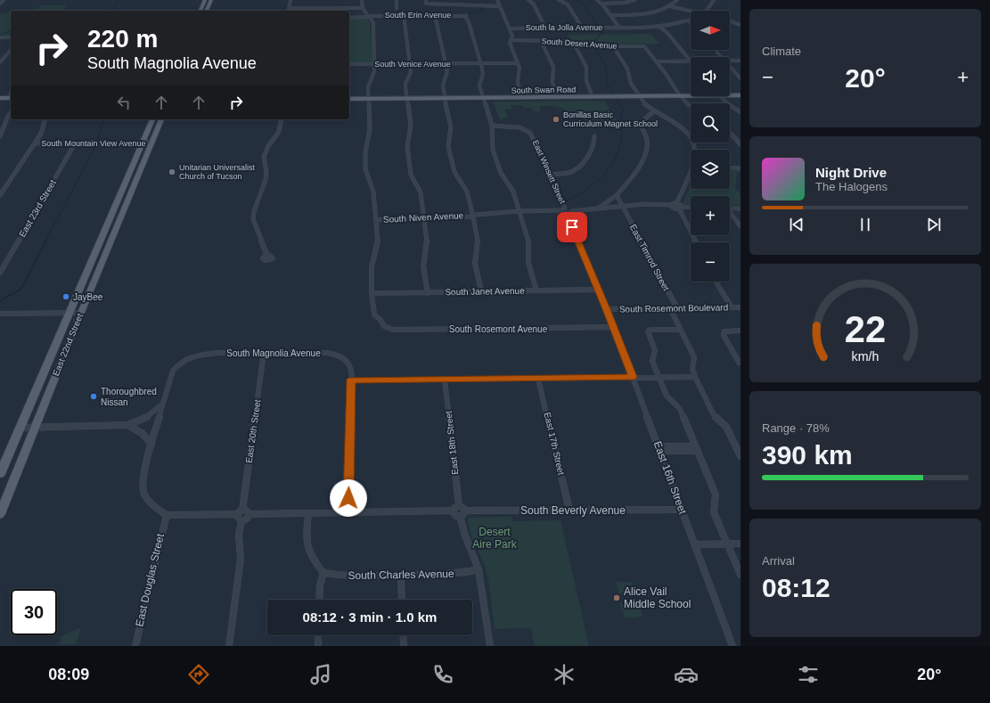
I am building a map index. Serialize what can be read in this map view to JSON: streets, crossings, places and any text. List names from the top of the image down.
{
  "streets": {
    "main road": ["South Swan Road", "East 22nd Street"],
    "street": [
      "South Erin Avenue",
      "South la Jolla Avenue",
      "South Desert Avenue",
      "South Venice Avenue",
      "South Mountain View Avenue",
      "East Winsett Street",
      "East 23rd Street",
      "South Niven Avenue",
      "East Timrod Street",
      "South Janet Avenue",
      "South Rosemont Boulevard",
      "South Rosemont Avenue",
      "South Magnolia Avenue",
      "East 20th Street",
      "East 18th Street",
      "East 17th Street",
      "East 16th Street",
      "South Beverly Avenue",
      "South Charles Avenue",
      "East Douglas Street"
    ]
  },
  "crossings": [
    ["South Erin Avenue", "South Venice Avenue"],
    ["South Mountain View Avenue", "East 23rd Street"],
    ["South Mountain View Avenue", "East 22nd Street"],
    ["East Winsett Street", "South Niven Avenue"],
    ["East Winsett Street", "South Janet Avenue"],
    ["East Winsett Street", "South Rosemont Boulevard"],
    ["East Winsett Street", "East 16th Street"],
    ["South Niven Avenue", "East Timrod Street"],
    ["East Timrod Street", "South Rosemont Boulevard"],
    ["South Janet Avenue", "South Rosemont Avenue"],
    ["South Rosemont Boulevard", "East 16th Street"],
    ["South Rosemont Avenue", "East 16th Street"],
    ["South Magnolia Avenue", "East 20th Street"],
    ["South Magnolia Avenue", "East Douglas Street"],
    ["East 18th Street", "South Beverly Avenue"],
    ["East 17th Street", "South Beverly Avenue"],
    ["East 16th Street", "South Beverly Avenue"]
  ],
  "parks": ["Desert Aire Park"],
  "places": [
    "Bonillas Basic Curriculum Magnet School",
    "Unitarian Universalist Church of Tucson",
    "JayBee",
    "Thoroughbred Nissan",
    "Alice Vail Middle School"
  ],
  "north": "right",
  "page": {
    "tile": [
      "Climate",
      ["Range · 78%", "390 km"],
      ["Arrival", "08:12"]
    ],
    "map_buttons": ["+", "−"],
    "turn": ["220 m", "South Magnolia Avenue"],
    "heat": ["−", "20°", "+"],
    "song": ["Night Drive", "The Halogens"],
    "limit": "30",
    "trip": "08:12 · 3 min · 1.0 km",
    "tabs": ["08:09", "20°"],
    "gauge": ["22", "km/h"]
  }
}
